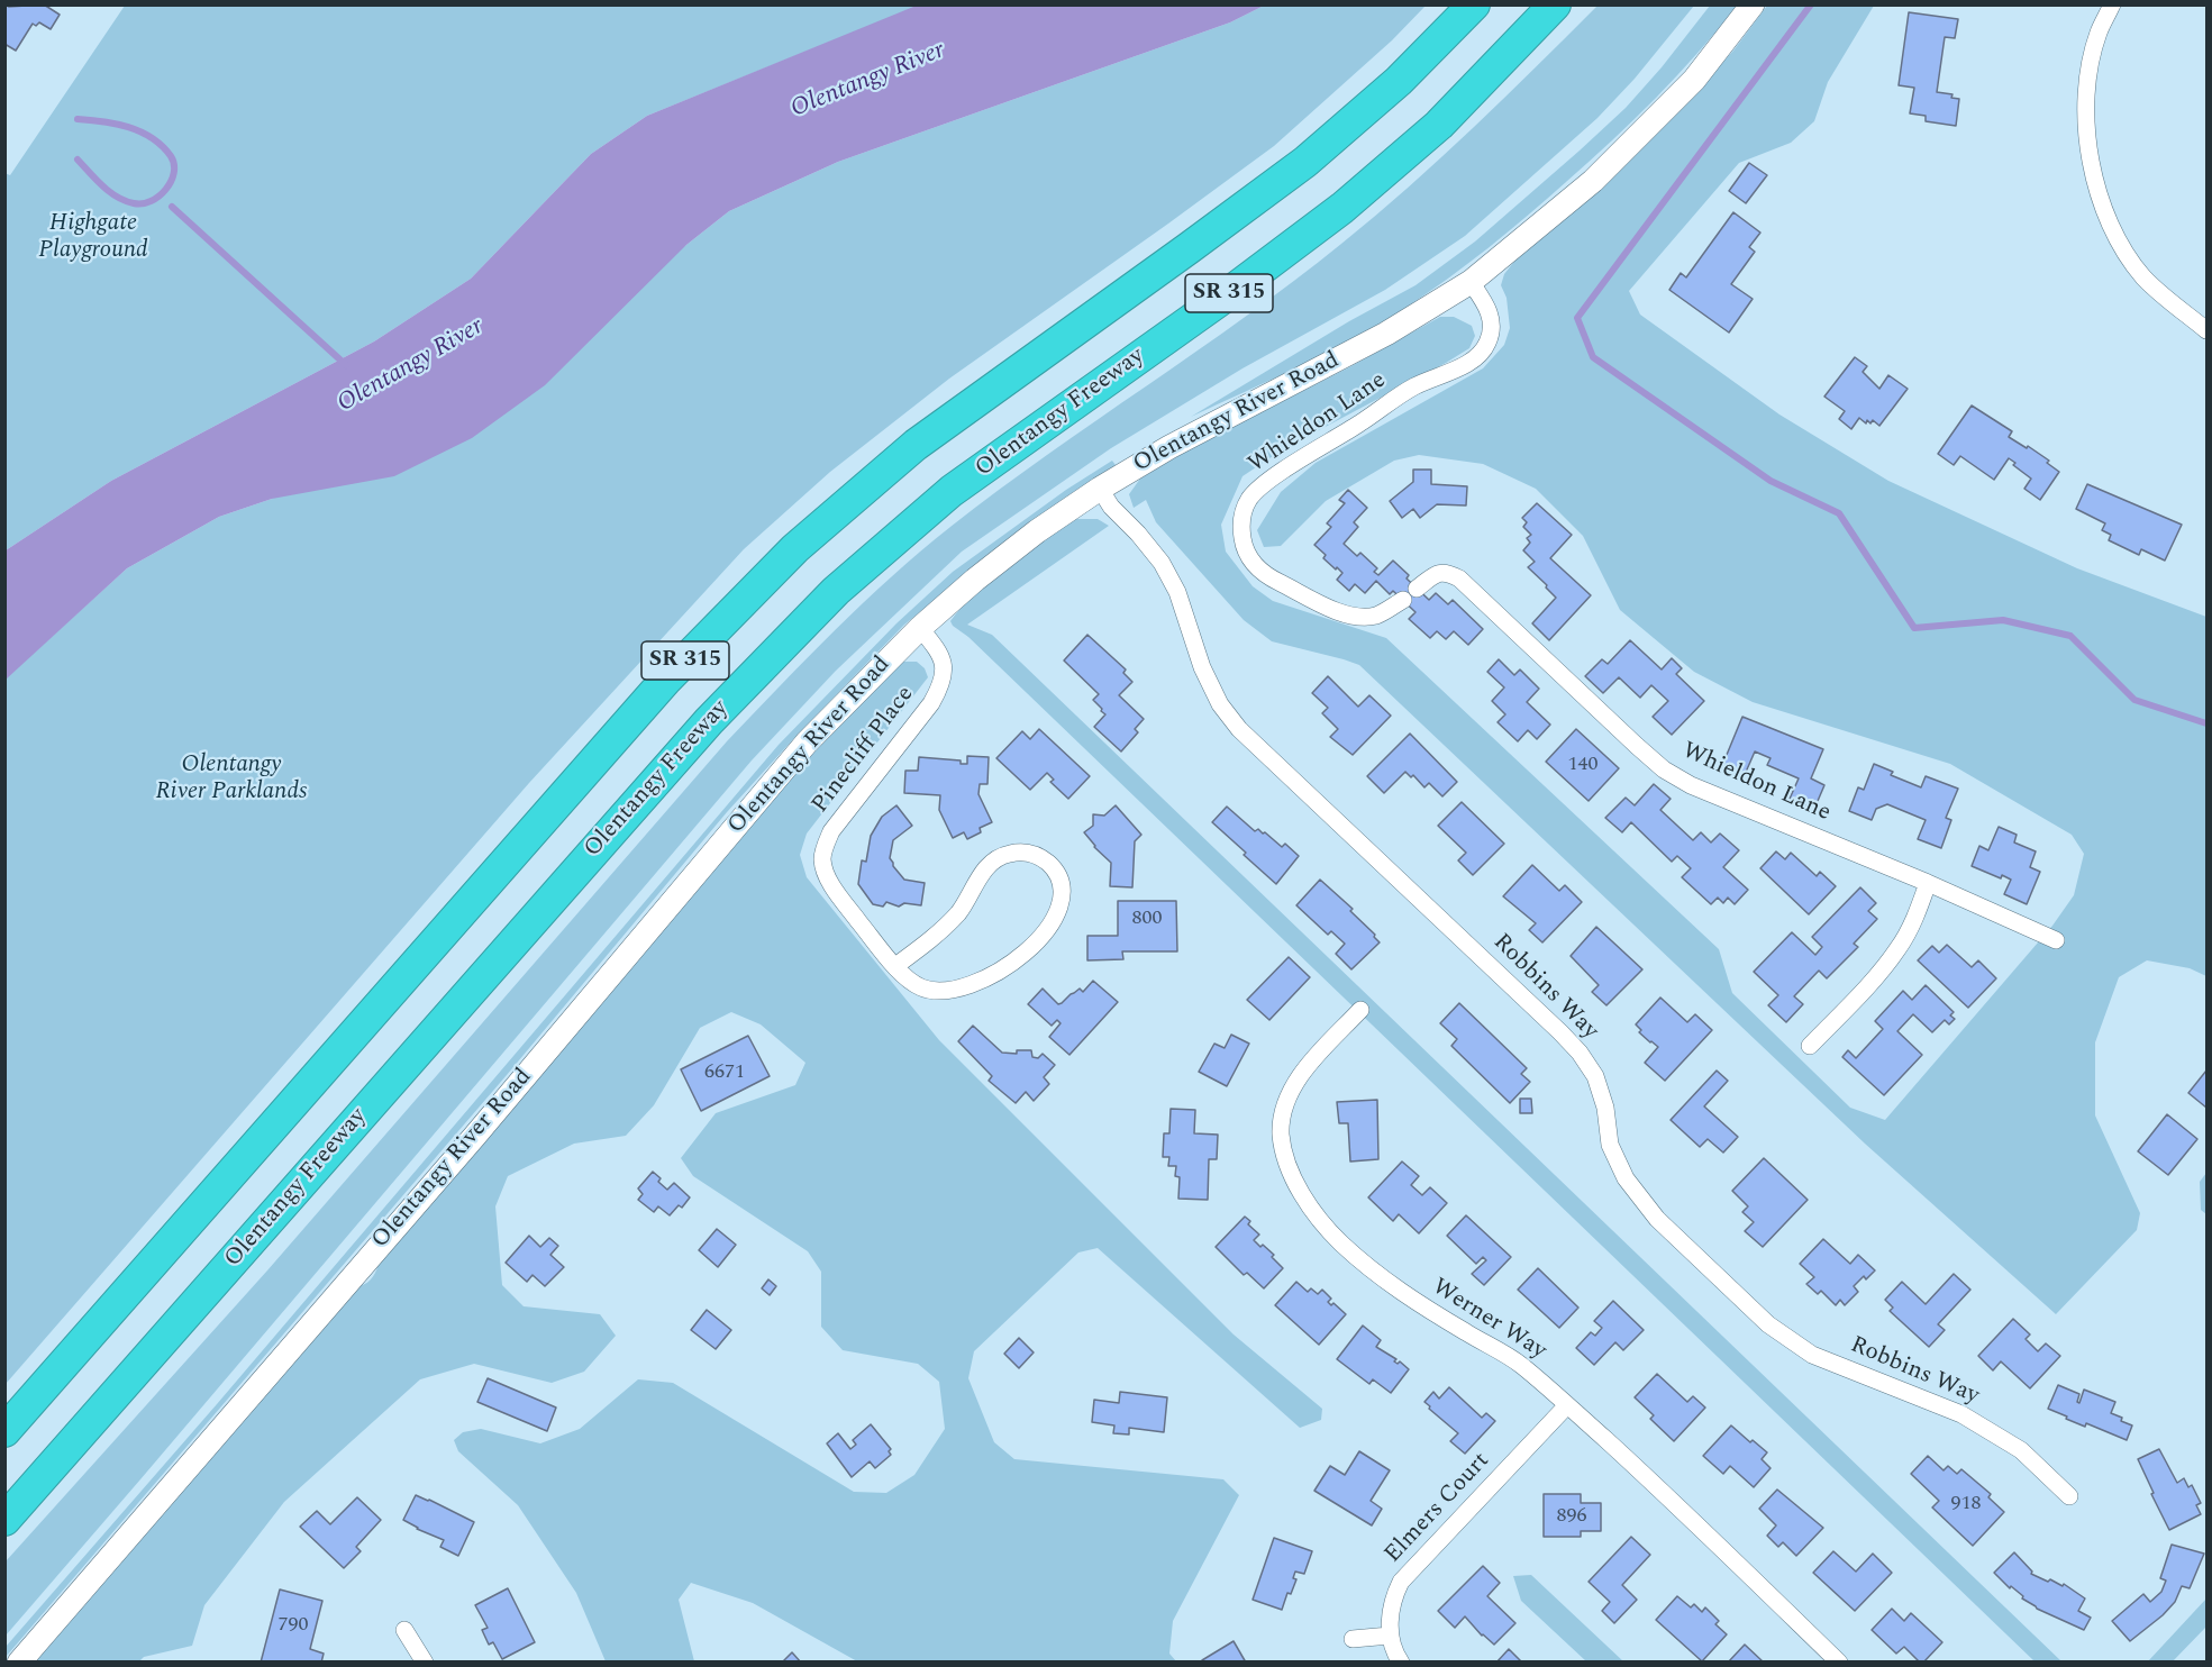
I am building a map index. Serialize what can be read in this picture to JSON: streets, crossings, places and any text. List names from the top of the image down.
{
  "streets": {
    "highway": ["SR 315", "Olentangy Freeway"],
    "main road": ["Olentangy River Road"],
    "street": [
      "Whieldon Lane",
      "Pinecliff Place",
      "Robbins Way",
      "Werner Way",
      "Elmers Court"
    ]
  },
  "crossings": [
    ["Olentangy River Road", "Whieldon Lane"],
    ["Olentangy River Road", "Pinecliff Place"],
    ["Olentangy River Road", "Robbins Way"],
    ["Werner Way", "Elmers Court"]
  ],
  "water": ["Olentangy River"],
  "parks": ["Highgate Playground", "Olentangy River Parklands"],
  "house_numbers": [
    "140",
    "800",
    "6671",
    "918",
    "896",
    "790"
  ]
}
